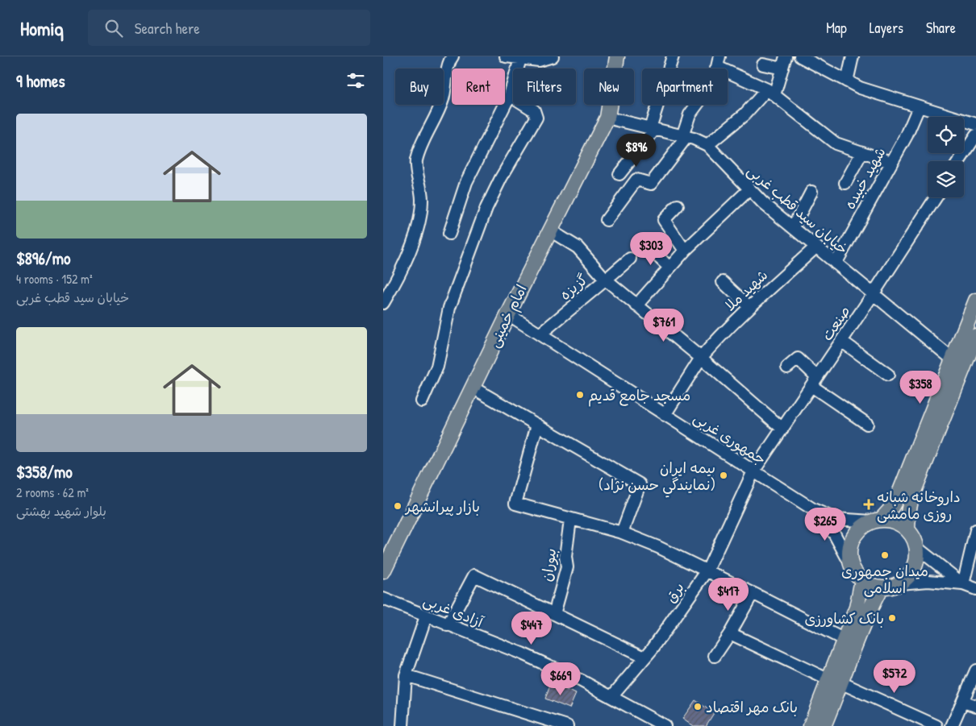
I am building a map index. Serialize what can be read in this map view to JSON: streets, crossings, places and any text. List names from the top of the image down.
{
  "streets": {
    "main road": ["امام خمینی"],
    "street": [
      "شهید خبیده",
      "خیابان سید قطب غربی",
      "گزیزه",
      "شهید ملا",
      "صنعت",
      "جمهوری غربی",
      "بیوران",
      "برق",
      "آزادی غربی"
    ]
  },
  "crossings": [
    ["شهید خبیده", "خیابان سید قطب غربی"],
    ["خیابان سید قطب غربی", "شهید ملا"],
    ["خیابان سید قطب غربی", "امام خمینی"],
    ["خیابان سید قطب غربی", "صنعت"],
    ["گزیزه", "امام خمینی"],
    ["گزیزه", "جمهوری غربی"],
    ["شهید ملا", "جمهوری غربی"],
    ["امام خمینی", "جمهوری غربی"],
    ["صنعت", "جمهوری غربی"],
    ["صنعت", "برق"],
    ["جمهوری غربی", "برق"],
    ["برق", "آزادی غربی"]
  ],
  "places": {
    "other": [
      "مسجد جامع قدیم",
      "بيمه ايران (نمايندگي حسن نژاد)",
      "بازار پیرانشهر",
      "میدان جمهوری اسلامی",
      "بانک کشاورزی",
      "بانک مهر اقتصاد"
    ],
    "health": ["داروخانه شبانه روزی مامشی"]
  },
  "page": {
    "header": "Homiq",
    "search": "Search here",
    "nav": ["Map", "Layers", "Share"],
    "heading": "9 homes",
    "chip": [
      "Buy",
      "Rent",
      "Filters",
      "New",
      "Apartment"
    ],
    "list": [
      {
        "name": "$896/mo",
        "note": "4 rooms · 152 m² · خیابان سید قطب غربی"
      },
      {
        "name": "$358/mo",
        "note": "2 rooms · 62 m² · بلوار شهید بهشتی"
      }
    ],
    "price": [
      "$896",
      "$303",
      "$761",
      "$358",
      "$265",
      "$417",
      "$447",
      "$572",
      "$669"
    ]
  }
}
